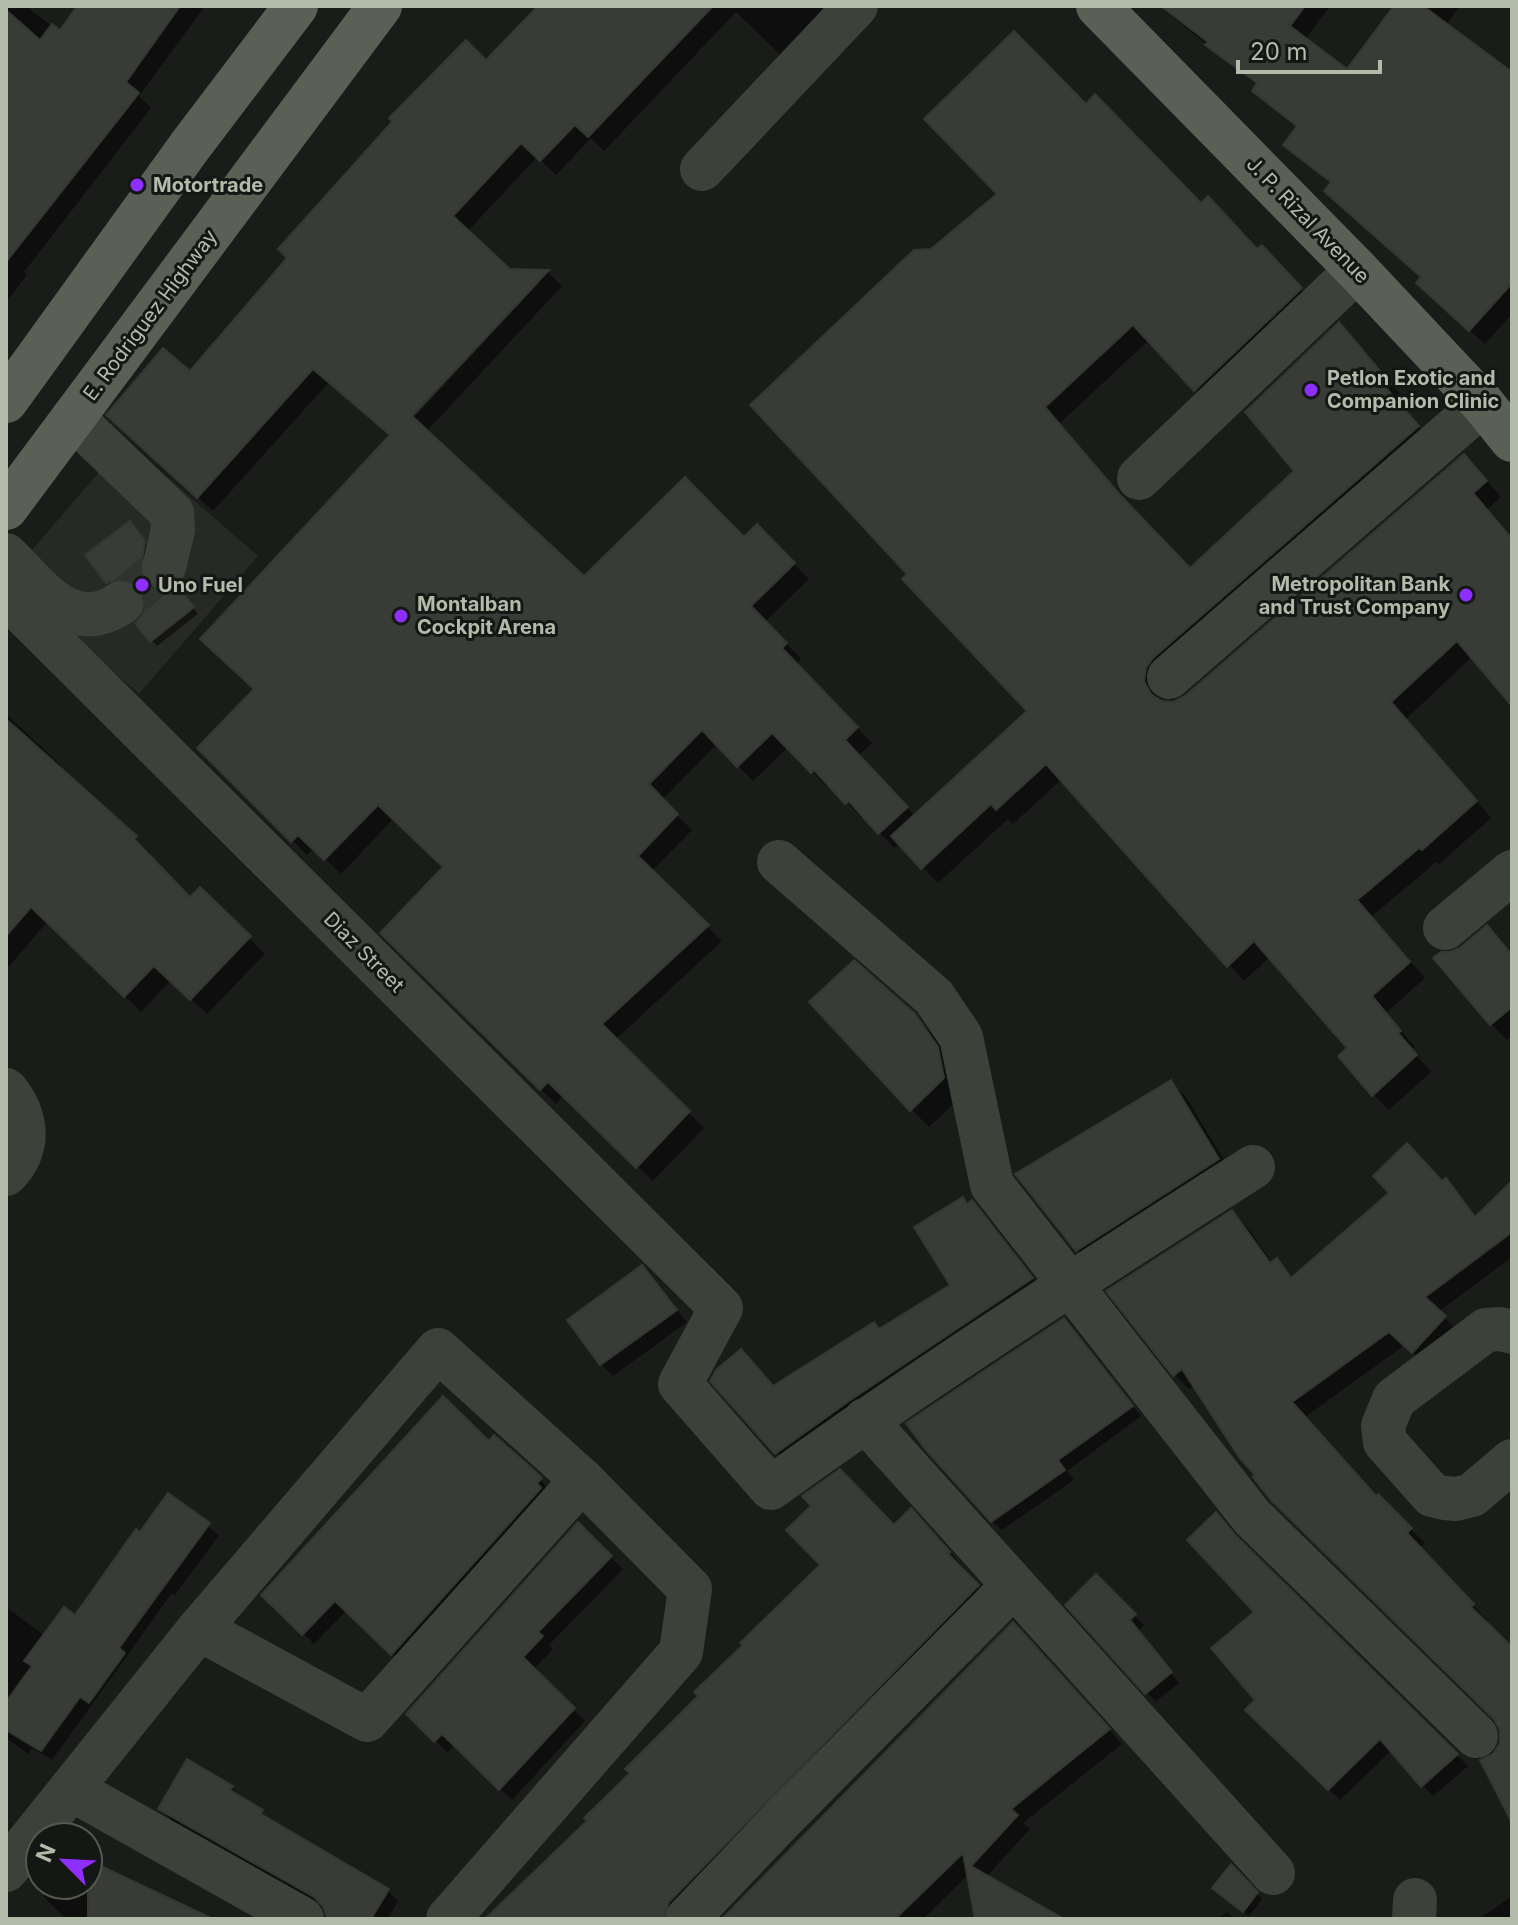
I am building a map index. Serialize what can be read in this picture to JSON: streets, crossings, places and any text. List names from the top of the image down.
{
  "streets": {
    "main road": ["J. P. Rizal Avenue", "E. Rodriguez Highway"],
    "street": ["Diaz Street"]
  },
  "places": [
    "Motortrade",
    "Petlon Exotic and Companion Clinic",
    "Uno Fuel",
    "Metropolitan Bank and Trust Company",
    "Montalban Cockpit Arena"
  ],
  "scale_bar": "20 m",
  "north": "top left"
}
